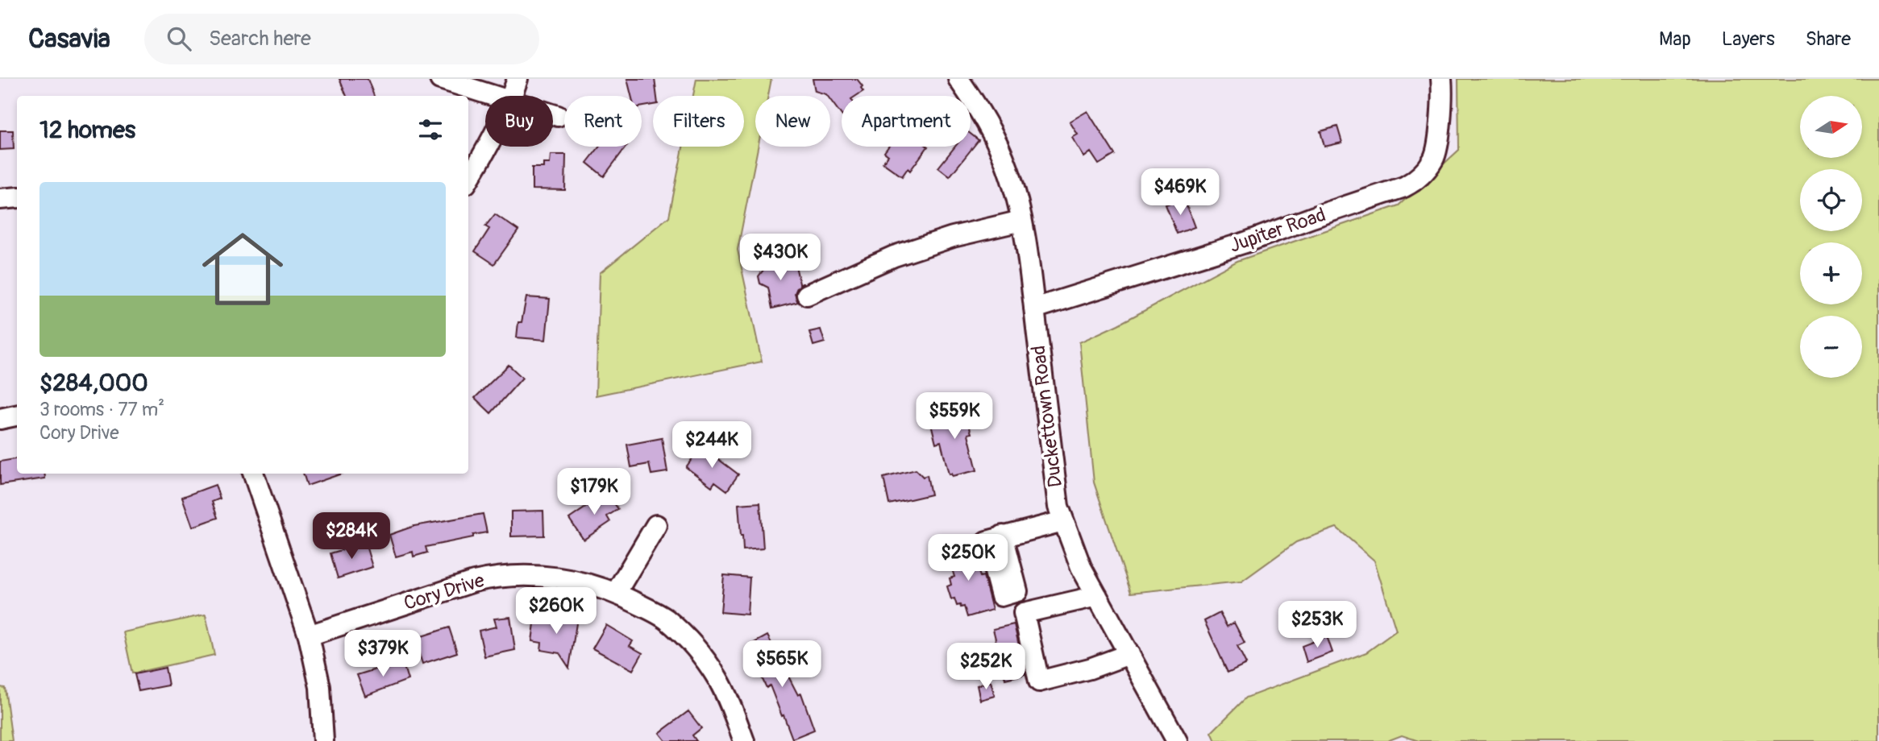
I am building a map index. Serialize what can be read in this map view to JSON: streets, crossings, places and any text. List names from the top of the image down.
{
  "streets": {
    "street": ["Jupiter Road", "Duckettown Road", "Cory Drive"]
  },
  "crossings": [
    ["Jupiter Road", "Duckettown Road"]
  ],
  "north": "right",
  "page": {
    "header": "Casavia",
    "search": "Search here",
    "nav": ["Map", "Layers", "Share"],
    "map_buttons": ["+", "−"],
    "chip": [
      "Buy",
      "Rent",
      "Filters",
      "New",
      "Apartment"
    ],
    "heading": "12 homes",
    "list": [
      {
        "name": "$284,000",
        "note": "3 rooms · 77 m² · Cory Drive"
      }
    ],
    "price": [
      "$469K",
      "$430K",
      "$559K",
      "$244K",
      "$179K",
      "$284K",
      "$250K",
      "$260K",
      "$253K",
      "$379K",
      "$565K",
      "$252K"
    ]
  }
}
